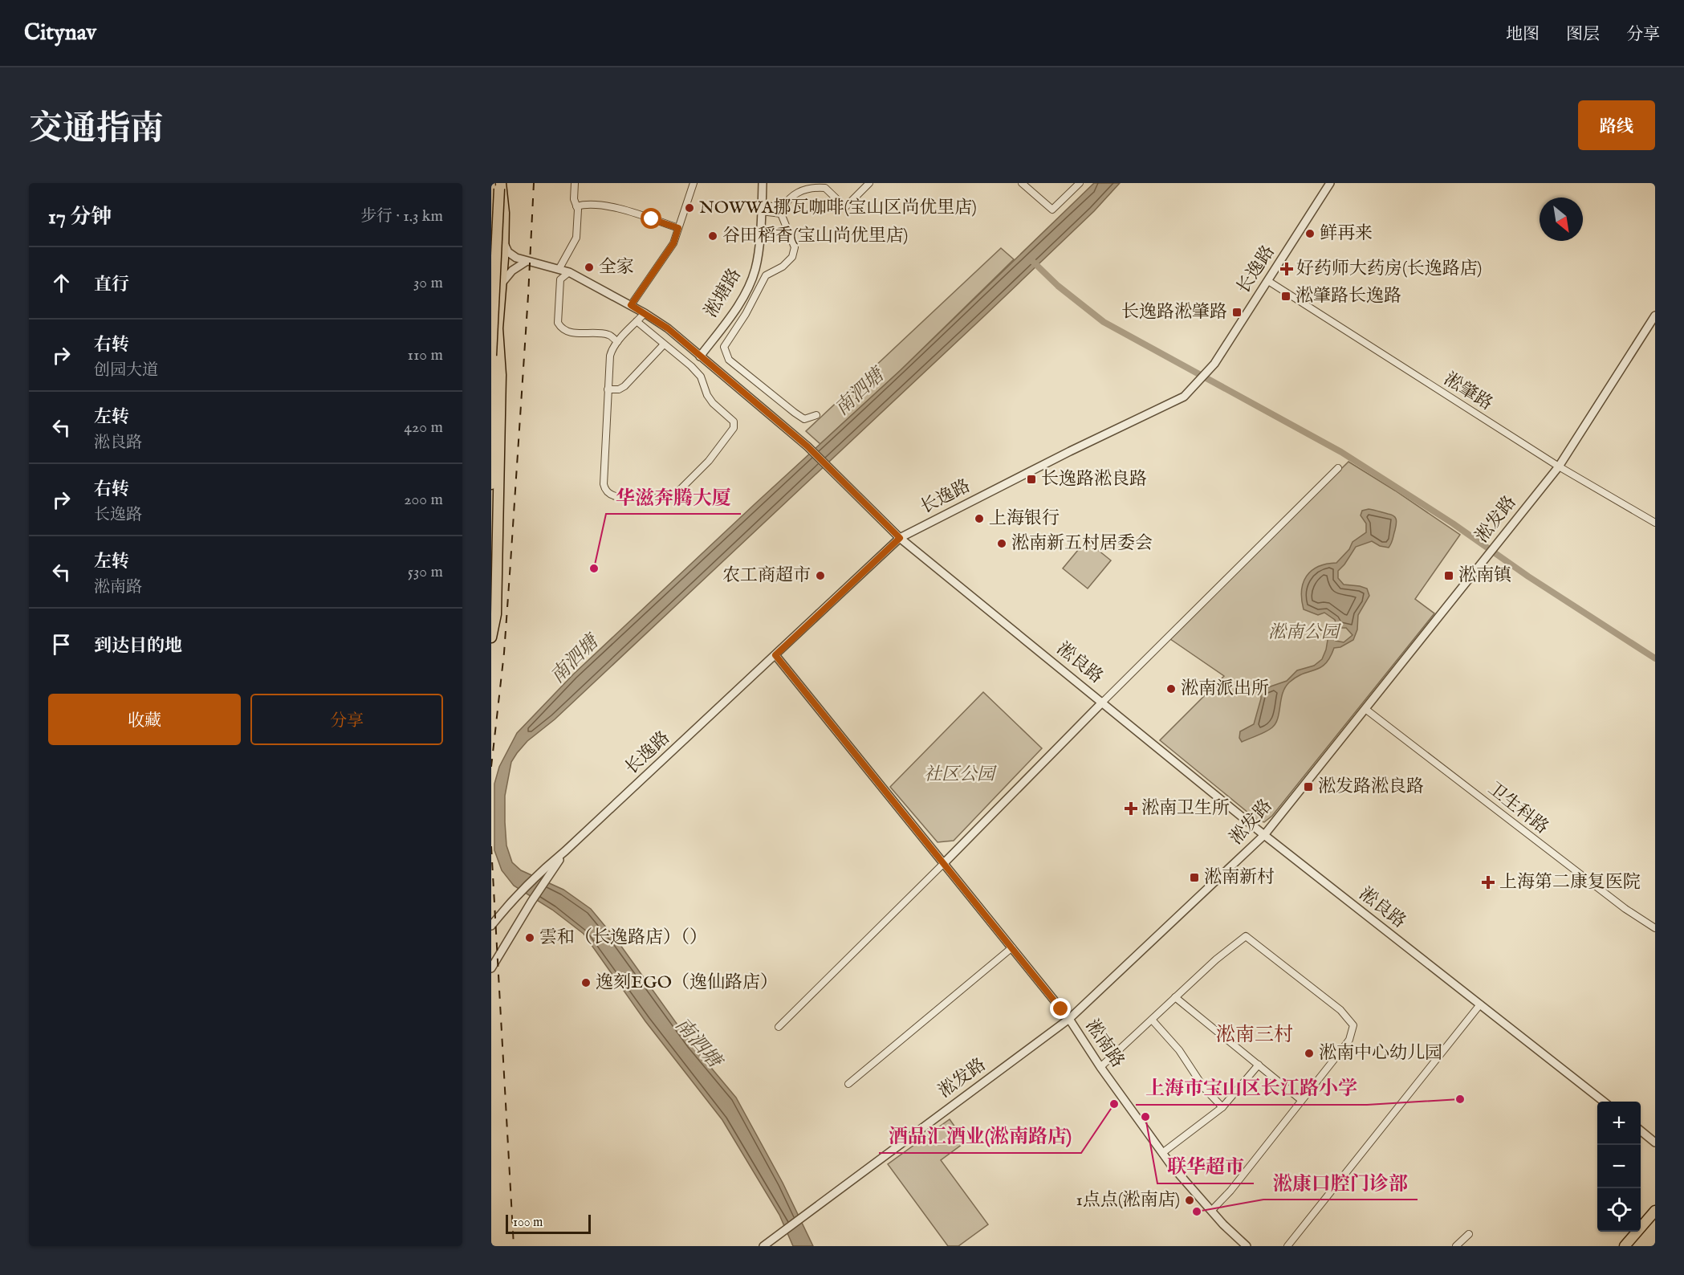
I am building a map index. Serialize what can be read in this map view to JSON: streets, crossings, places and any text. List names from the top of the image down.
{
  "streets": {
    "street": [
      "长逸路",
      "淞塘路",
      "淞肇路",
      "淞发路",
      "淞良路",
      "卫生科路",
      "淞南路"
    ]
  },
  "crossings": [
    ["长逸路", "淞肇路"],
    ["长逸路", "淞良路"],
    ["长逸路", "淞南路"],
    ["淞塘路", "淞良路"],
    ["淞肇路", "淞发路"],
    ["淞发路", "淞良路"],
    ["淞发路", "卫生科路"],
    ["淞发路", "淞南路"]
  ],
  "districts": ["淞南三村"],
  "water": ["南泗塘"],
  "parks": ["淞南公园", "社区公园"],
  "places": {
    "other": [
      "NOWWA挪瓦咖啡(宝山区尚优里店)",
      "鲜再来",
      "谷田稻香(宝山尚优里店)",
      "全家",
      "上海银行",
      "淞南新五村居委会",
      "华滋奔腾大厦",
      "农工商超市",
      "淞南派出所",
      "雲和（长逸路店）（）",
      "逸刻EGO（逸仙路店）",
      "淞南中心幼儿园",
      "上海市宝山区长江路小学",
      "酒品汇酒业(淞南路店)",
      "联华超市",
      "1点点(淞南店)",
      "淞康口腔门诊部"
    ],
    "health": ["好药师大药房(长逸路店)", "淞南卫生所", "上海第二康复医院"],
    "transit": [
      "淞肇路长逸路",
      "长逸路淞肇路",
      "长逸路淞良路",
      "淞南镇",
      "淞发路淞良路",
      "淞南新村"
    ]
  },
  "scale_bar": "100 m",
  "north": "bottom right",
  "page": {
    "header": "Citynav",
    "nav": ["地图", "图层", "分享"],
    "title": "交通指南",
    "buttons": [
      "路线",
      ["收藏", "分享"]
    ],
    "heading": ["17 分钟", "步行 · 1.3 km"],
    "list": [
      ["直行", "30 m"],
      ["右转", "创园大道", "110 m"],
      ["左转", "淞良路", "420 m"],
      ["右转", "长逸路", "200 m"],
      ["左转", "淞南路", "530 m"],
      "到达目的地"
    ],
    "map_buttons": ["+", "−"],
    "scale": "100 m"
  }
}
